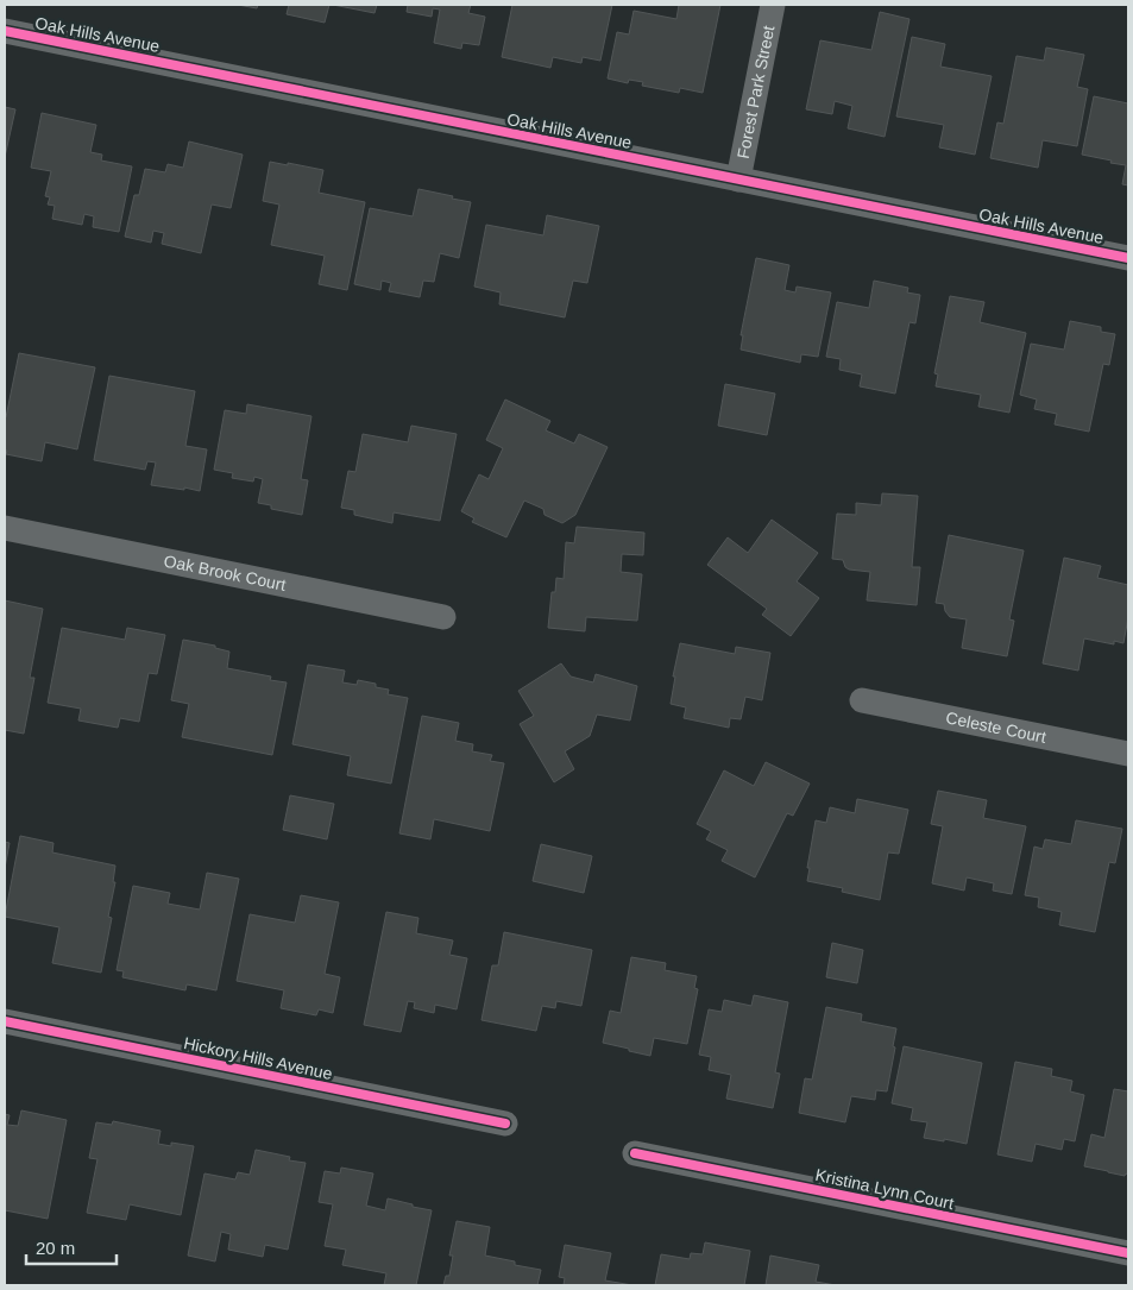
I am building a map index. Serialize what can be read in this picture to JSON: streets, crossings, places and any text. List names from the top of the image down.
{
  "streets": {
    "street": [
      "Oak Hills Avenue",
      "Forest Park Street",
      "Oak Brook Court",
      "Celeste Court",
      "Hickory Hills Avenue",
      "Kristina Lynn Court"
    ]
  },
  "crossings": [
    ["Oak Hills Avenue", "Forest Park Street"]
  ],
  "scale_bar": "20 m"
}
